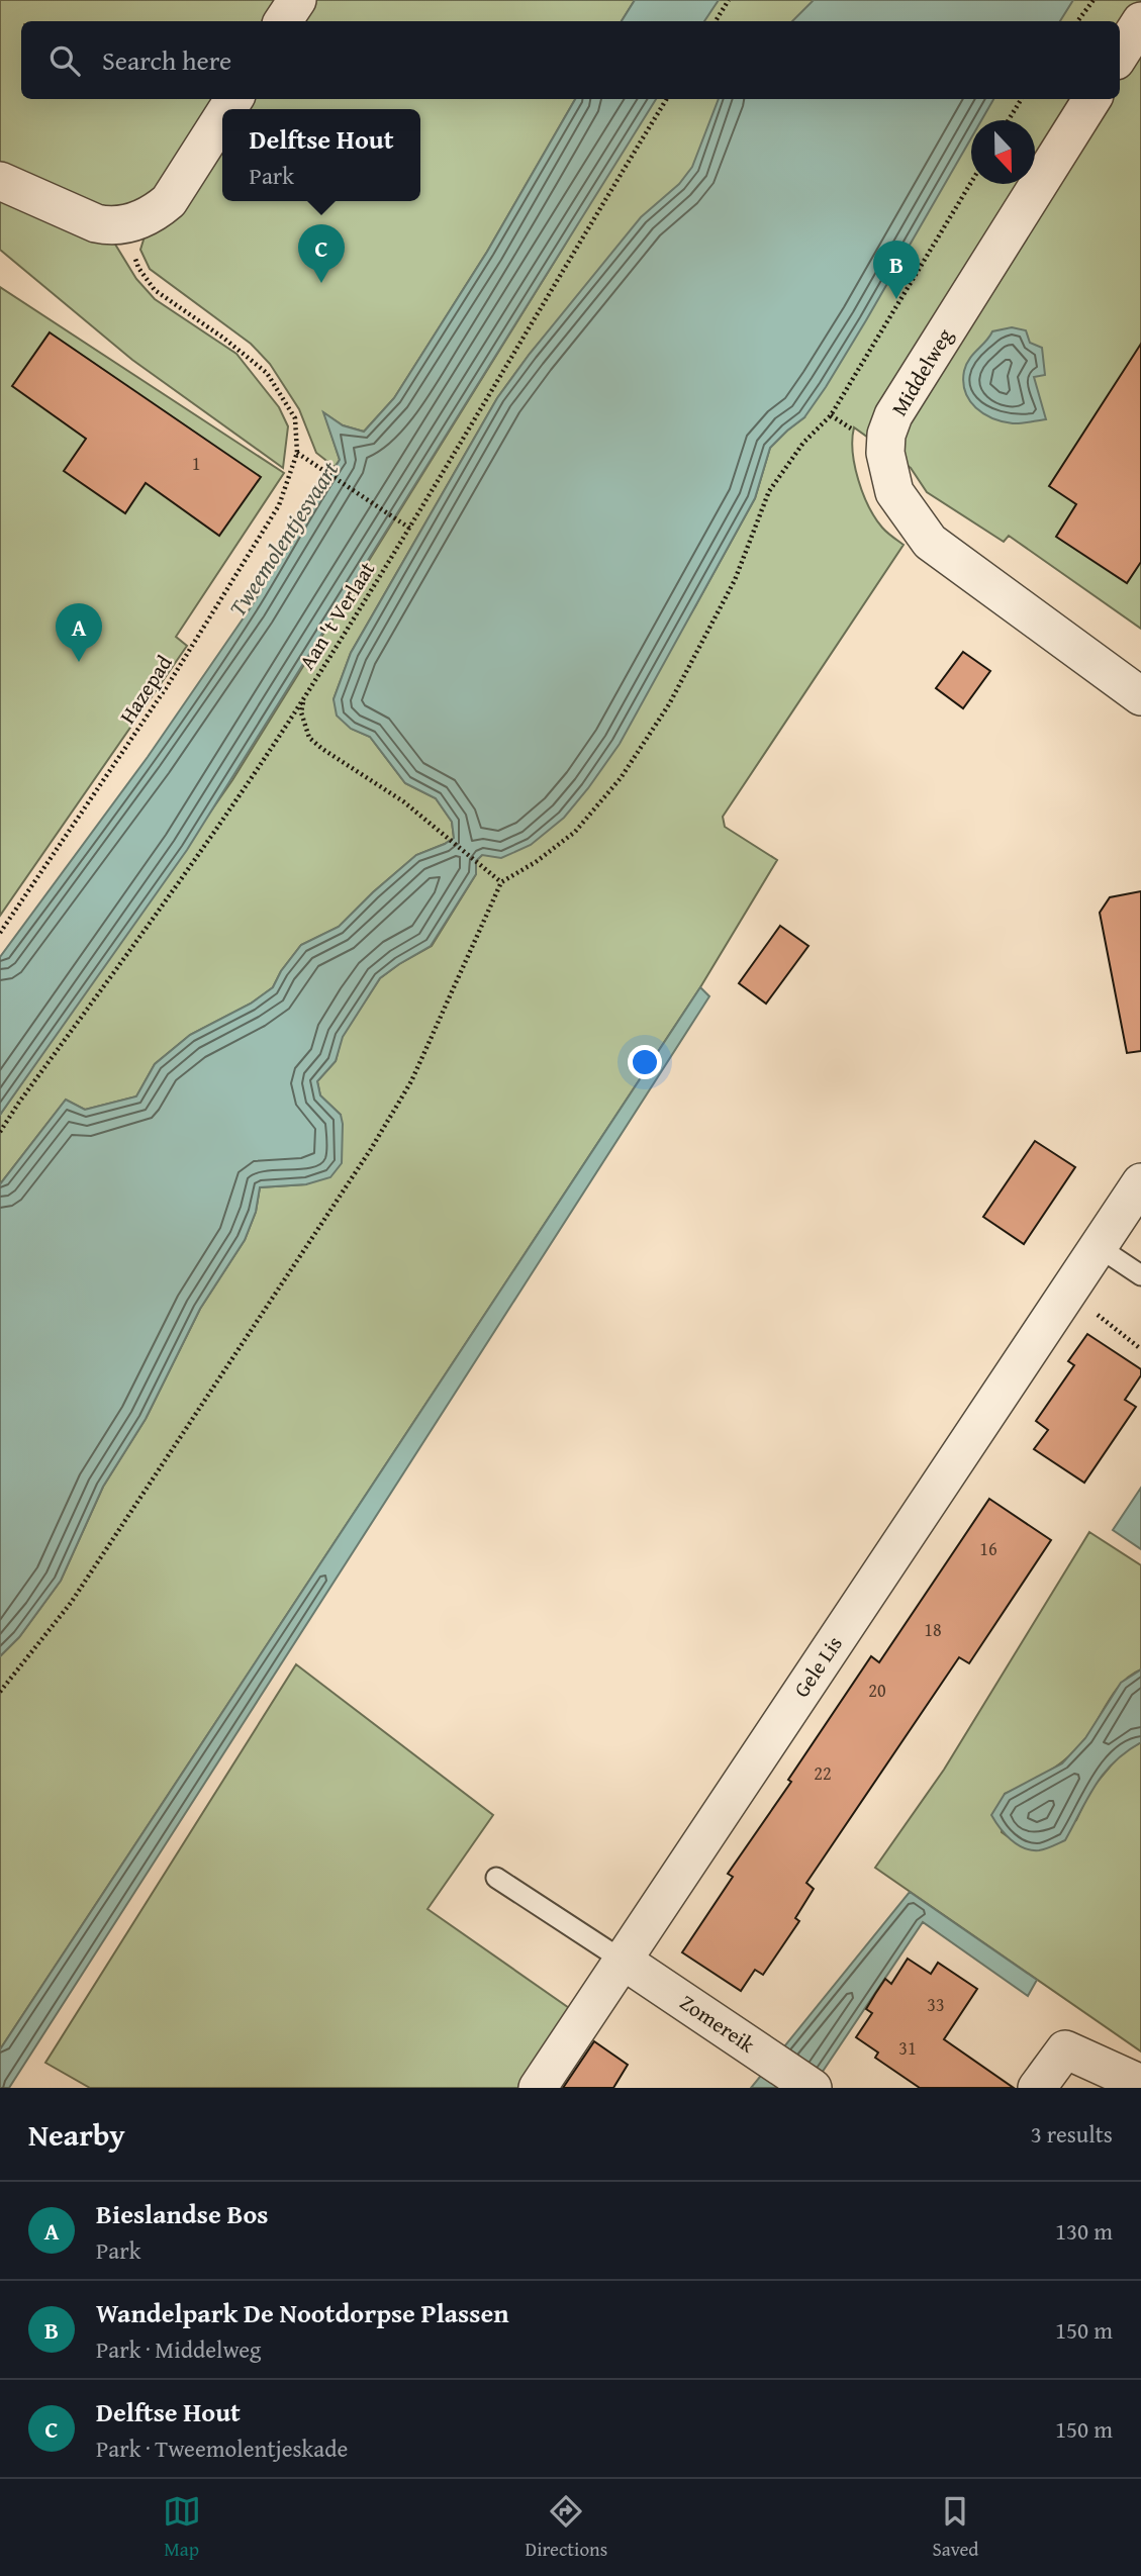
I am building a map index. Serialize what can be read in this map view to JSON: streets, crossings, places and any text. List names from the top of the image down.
{
  "streets": {
    "street": ["Middelweg", "Gele Lis", "Zomereik"],
    "path": ["Aan 't Verlaat", "Hazepad"]
  },
  "crossings": [
    ["Gele Lis", "Zomereik"]
  ],
  "water": ["Tweemolentjesvaart"],
  "house_numbers": [
    "1",
    "16",
    "18",
    "20",
    "22",
    "33",
    "31"
  ],
  "north": "bottom",
  "page": {
    "search": "Search here",
    "popup": ["Delftse Hout", "Park"],
    "pins": ["C", "B", "A"],
    "heading": ["Nearby", "3 results"],
    "list": [
      {
        "mark": "A",
        "name": "Bieslandse Bos",
        "note": "Park",
        "value": "130 m"
      },
      {
        "mark": "B",
        "name": "Wandelpark De Nootdorpse Plassen",
        "note": "Park · Middelweg",
        "value": "150 m"
      },
      {
        "mark": "C",
        "name": "Delftse Hout",
        "note": "Park · Tweemolentjeskade",
        "value": "150 m"
      }
    ],
    "nav": ["Map", "Directions", "Saved"]
  }
}
